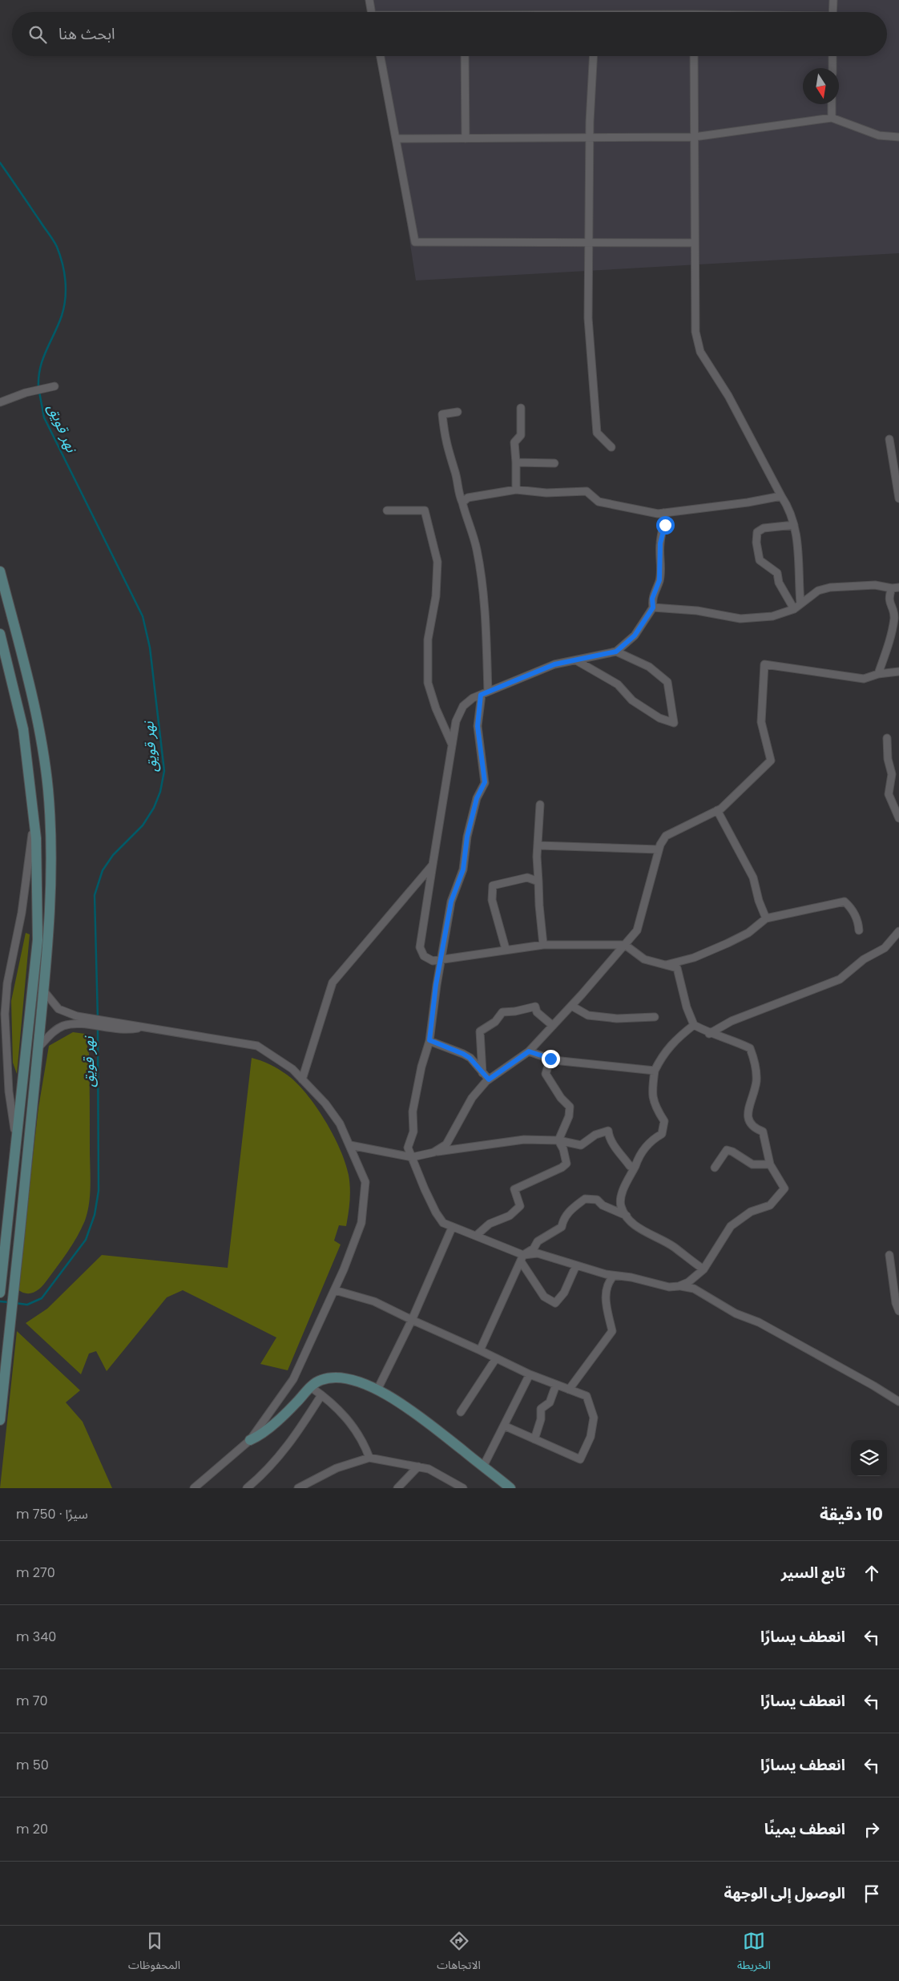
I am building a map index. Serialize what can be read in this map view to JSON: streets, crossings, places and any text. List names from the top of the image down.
{
  "water": ["نهر قويق"],
  "north": "bottom",
  "page": {
    "search": "ابحث هنا",
    "heading": ["10 دقيقة", "سيرًا · 750 m"],
    "list": [
      ["تابع السير", "270 m"],
      ["انعطف يسارًا", "340 m"],
      ["انعطف يسارًا", "70 m"],
      ["انعطف يسارًا", "50 m"],
      ["انعطف يمينًا", "20 m"],
      "الوصول إلى الوجهة"
    ],
    "nav": ["الخريطة", "الاتجاهات", "المحفوظات"]
  }
}
